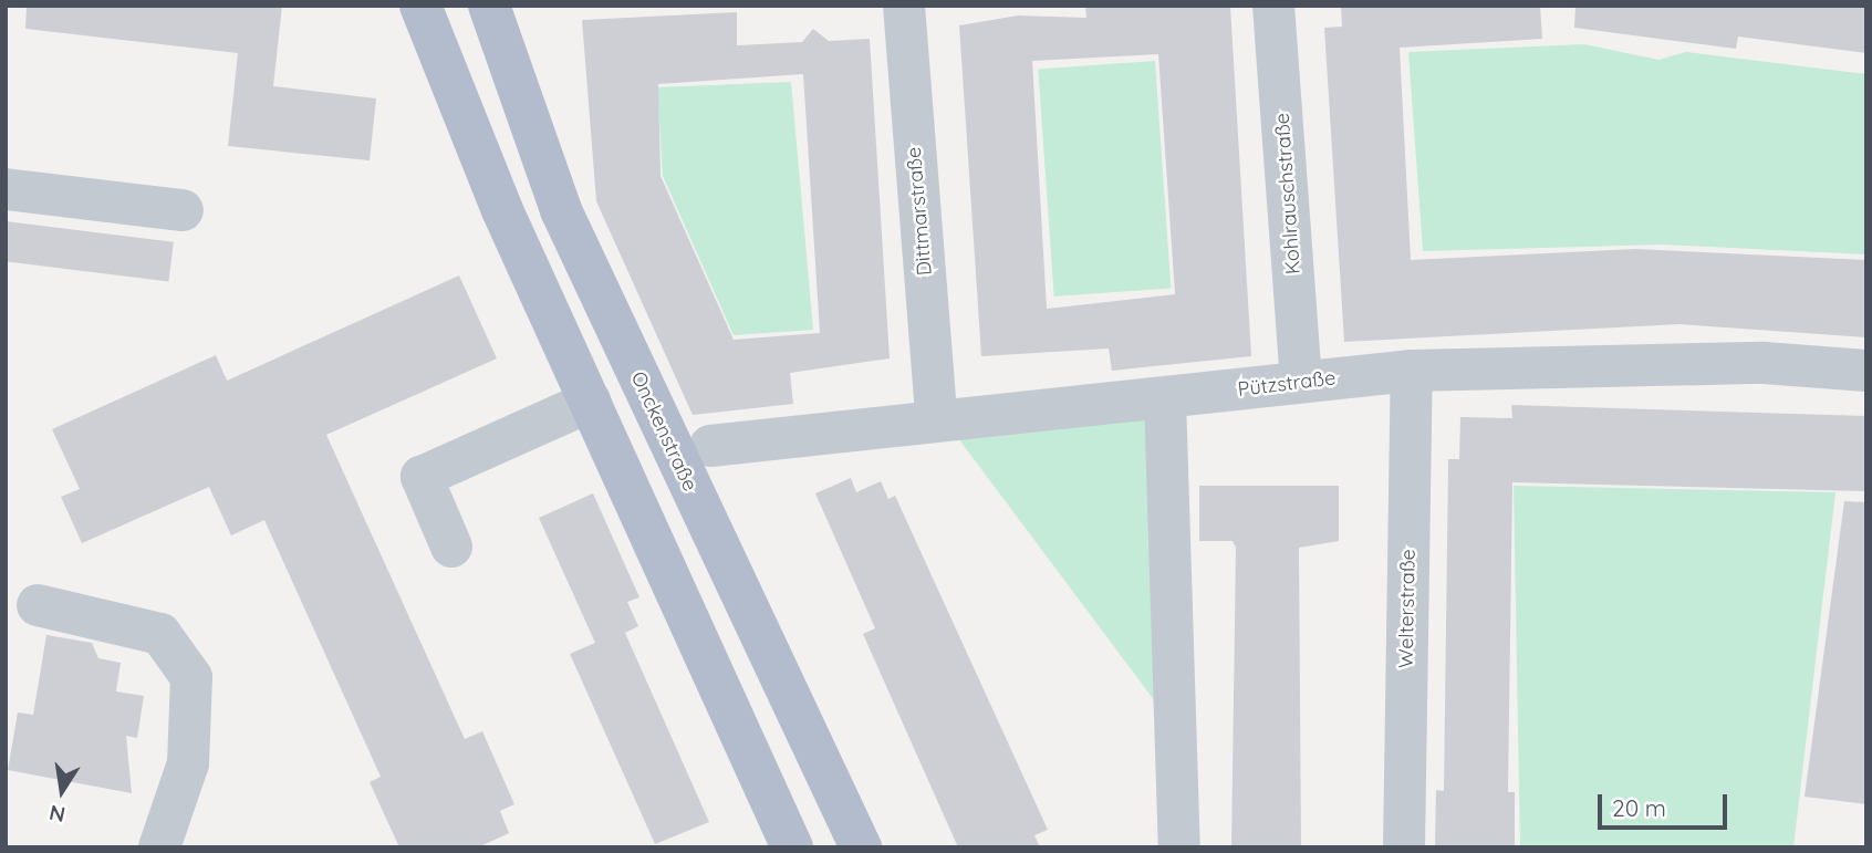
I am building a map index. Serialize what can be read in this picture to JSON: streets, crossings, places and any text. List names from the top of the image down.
{
  "streets": {
    "main road": ["Onckenstraße"],
    "street": [
      "Kohlrauschstraße",
      "Dittmarstraße",
      "Pützstraße",
      "Welterstraße"
    ]
  },
  "crossings": [
    ["Kohlrauschstraße", "Pützstraße"],
    ["Dittmarstraße", "Pützstraße"],
    ["Pützstraße", "Welterstraße"]
  ],
  "scale_bar": "20 m",
  "north": "bottom"
}
